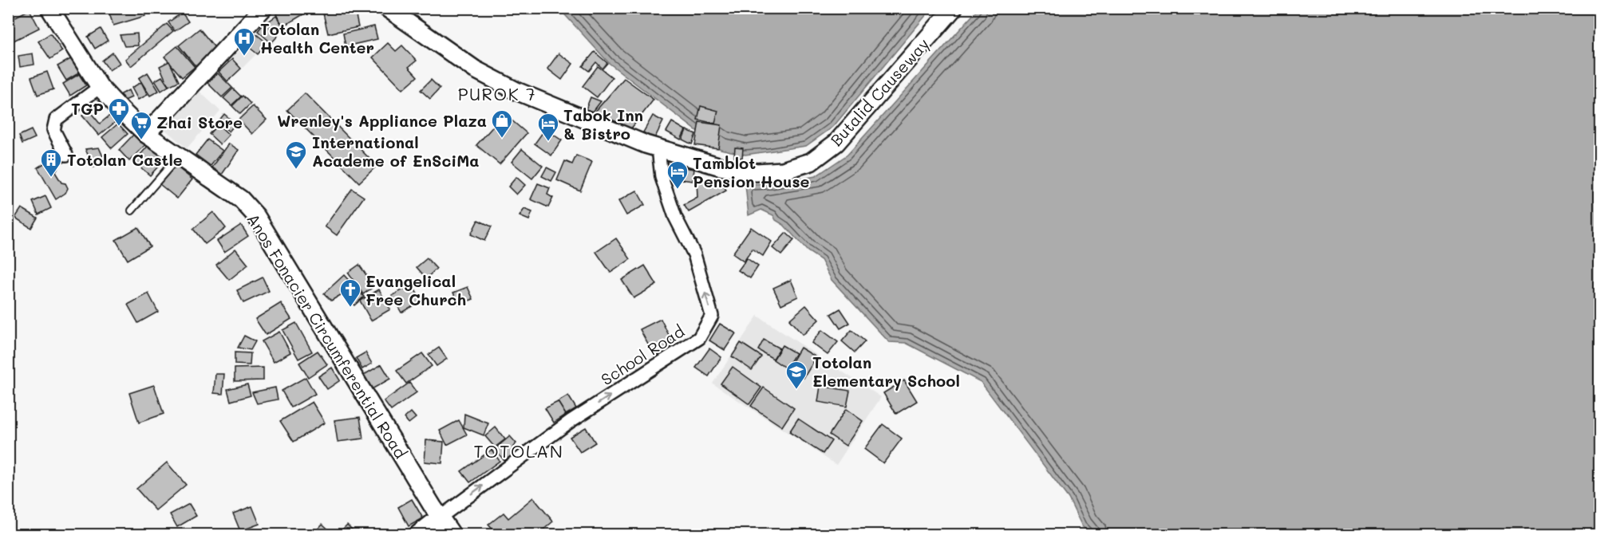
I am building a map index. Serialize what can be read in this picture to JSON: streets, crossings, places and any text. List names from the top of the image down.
{
  "streets": {
    "main road": ["Butalid Causeway", "Anos Fonacier Circumferential Road"],
    "street": ["School Road"]
  },
  "crossings": [
    ["Butalid Causeway", "School Road"],
    ["Anos Fonacier Circumferential Road", "School Road"]
  ],
  "one_way": ["School Road"],
  "districts": ["PUROK 7", "TOTOLAN"],
  "places": {
    "hospital": ["Totolan Health Center"],
    "pharmacy": ["TGP"],
    "shop": ["Wrenley's Appliance Plaza"],
    "supermarket": ["Zhai Store"],
    "hotel": ["Tabok Inn & Bistro", "Tamblot Pension House"],
    "school or university": ["International Academe of EnSciMa", "Totolan Elementary School"],
    "building": ["Totolan Castle"],
    "church": ["Evangelical Free Church"]
  }
}
